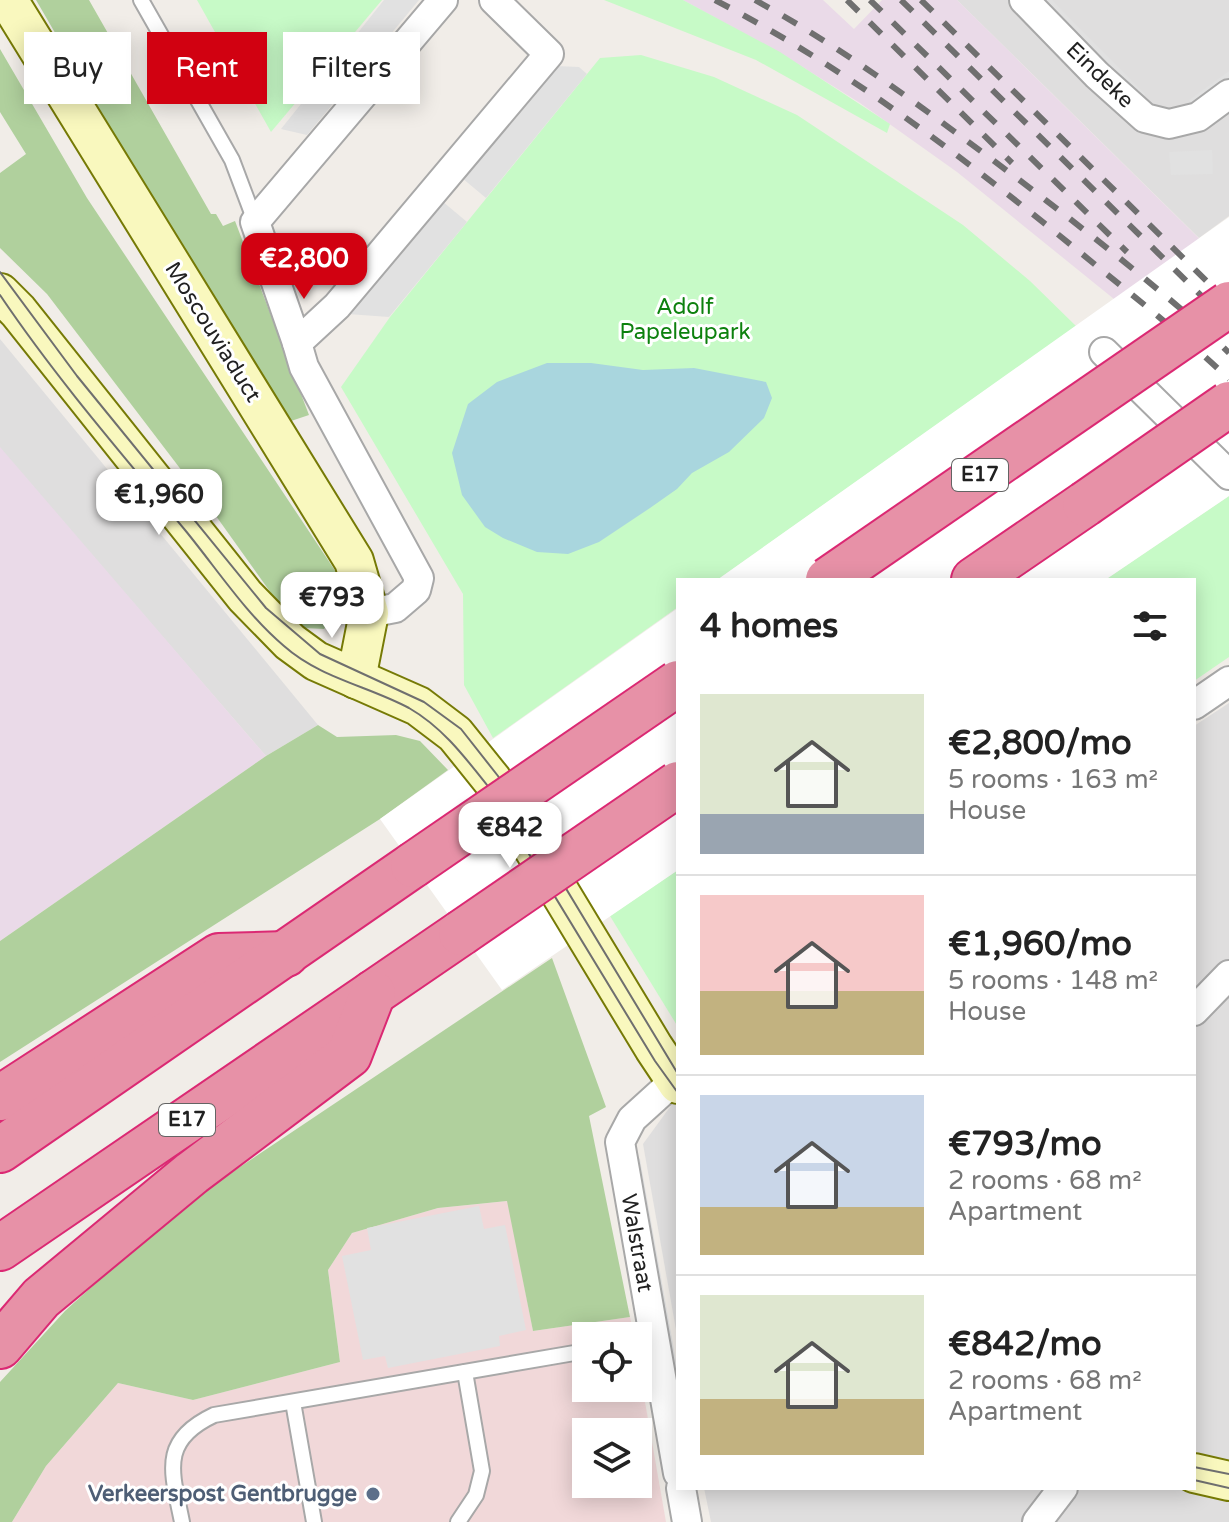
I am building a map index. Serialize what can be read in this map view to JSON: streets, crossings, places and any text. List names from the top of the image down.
{
  "streets": {
    "highway": ["E17"],
    "street": ["Eindeke", "Moscouviaduct", "Walstraat"]
  },
  "parks": ["Adolf Papeleupark"],
  "places": ["Verkeerspost Gentbrugge"],
  "page": {
    "chip": ["Buy", "Rent", "Filters"],
    "price": [
      "€2,800",
      "€1,960",
      "€793",
      "€842"
    ],
    "heading": "4 homes",
    "list": [
      {
        "name": "€2,800/mo",
        "note": "5 rooms · 163 m² · House"
      },
      {
        "name": "€1,960/mo",
        "note": "5 rooms · 148 m² · House"
      },
      {
        "name": "€793/mo",
        "note": "2 rooms · 68 m² · Apartment"
      },
      {
        "name": "€842/mo",
        "note": "2 rooms · 68 m² · Apartment"
      }
    ]
  }
}
